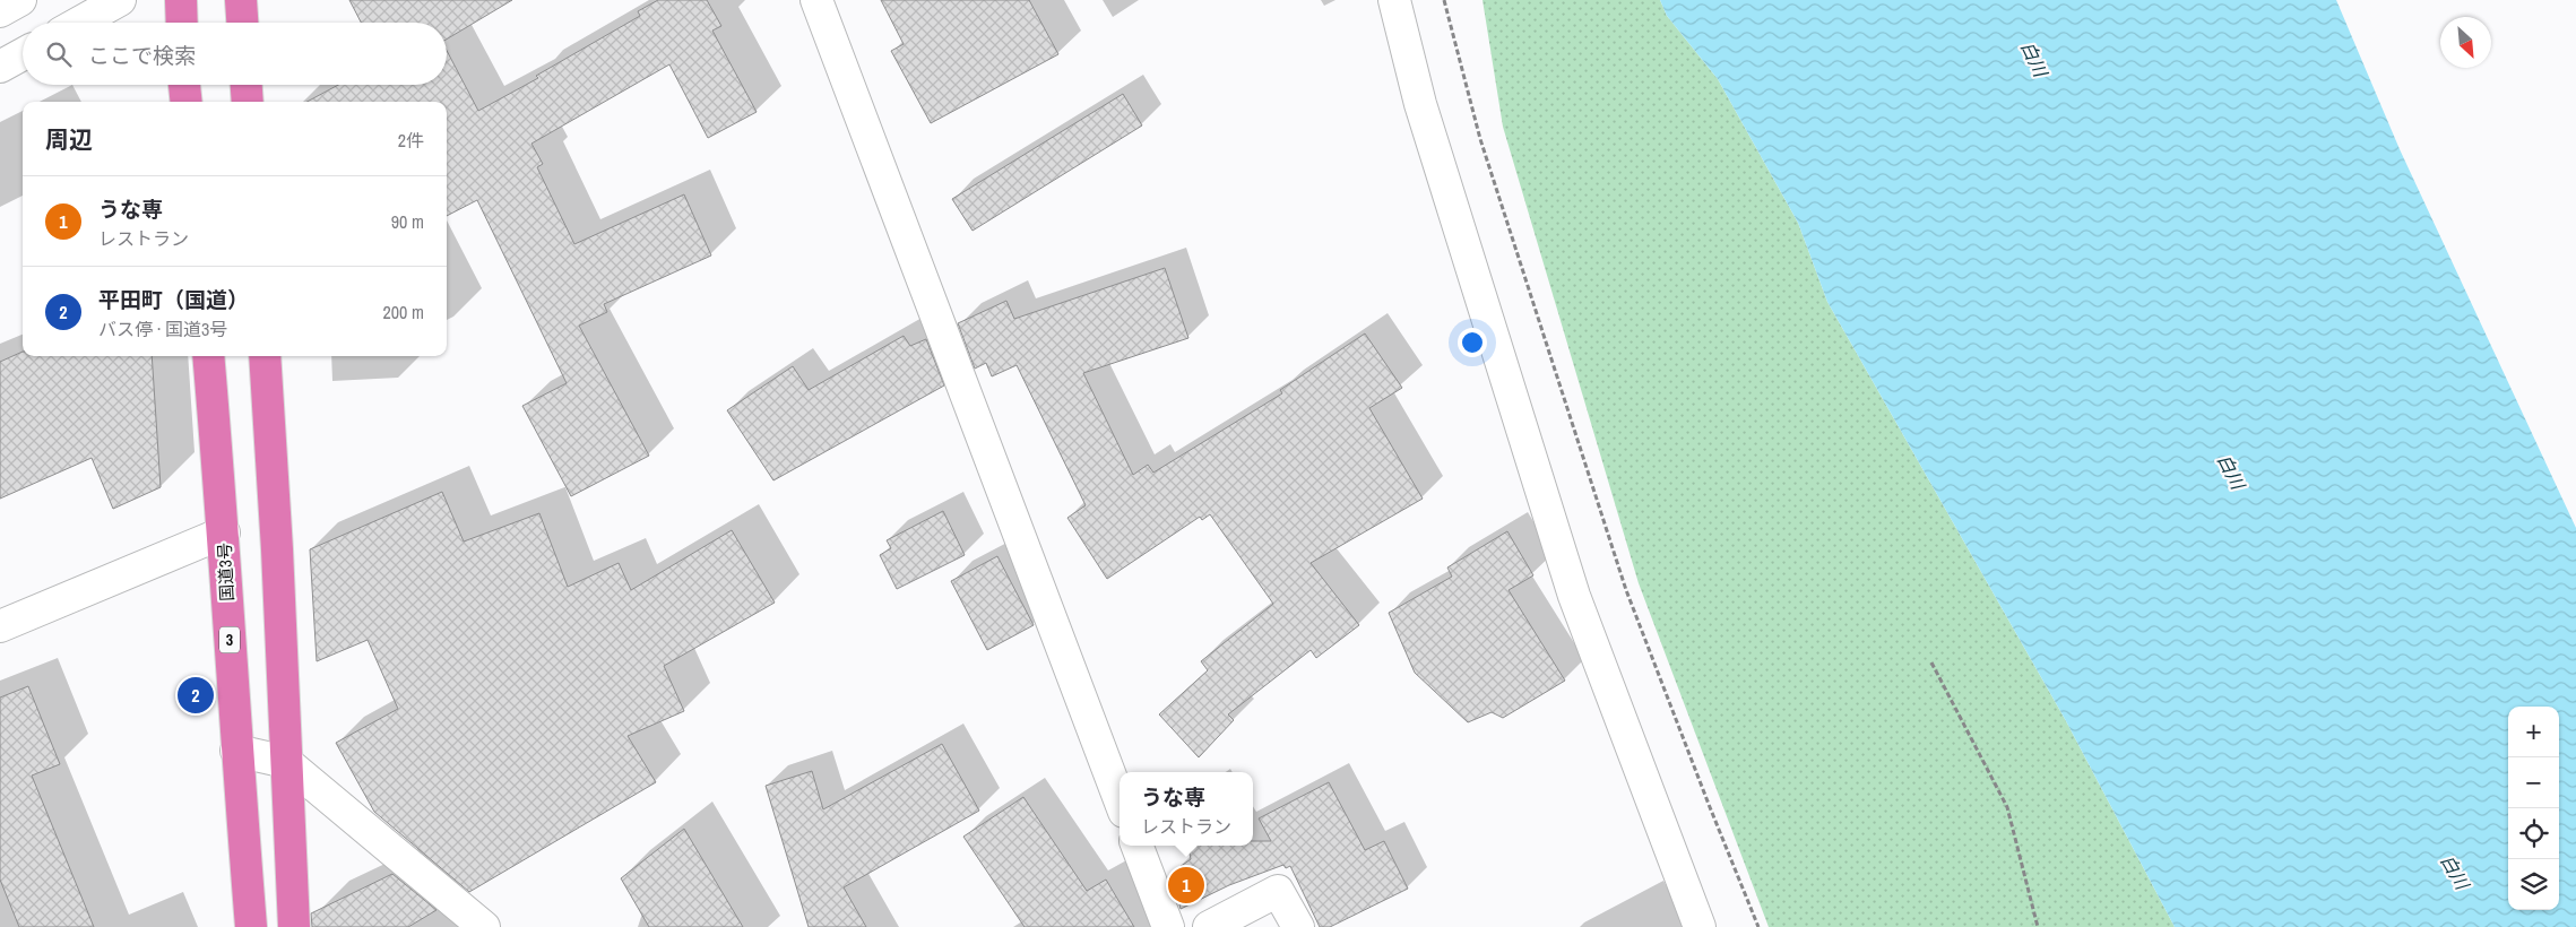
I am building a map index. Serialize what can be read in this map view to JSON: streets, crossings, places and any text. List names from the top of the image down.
{
  "streets": {
    "highway": ["国道3号", "3"]
  },
  "water": ["白川"],
  "north": "bottom right",
  "page": {
    "search": "ここで検索",
    "heading": ["周辺", "2件"],
    "list": [
      {
        "mark": "1",
        "name": "うな専",
        "note": "レストラン",
        "value": "90 m"
      },
      {
        "mark": "2",
        "name": "平田町（国道）",
        "note": "バス停 · 国道3号",
        "value": "200 m"
      }
    ],
    "pins": ["2", "1"],
    "map_buttons": ["+", "−"],
    "popup": ["うな専", "レストラン"]
  }
}
